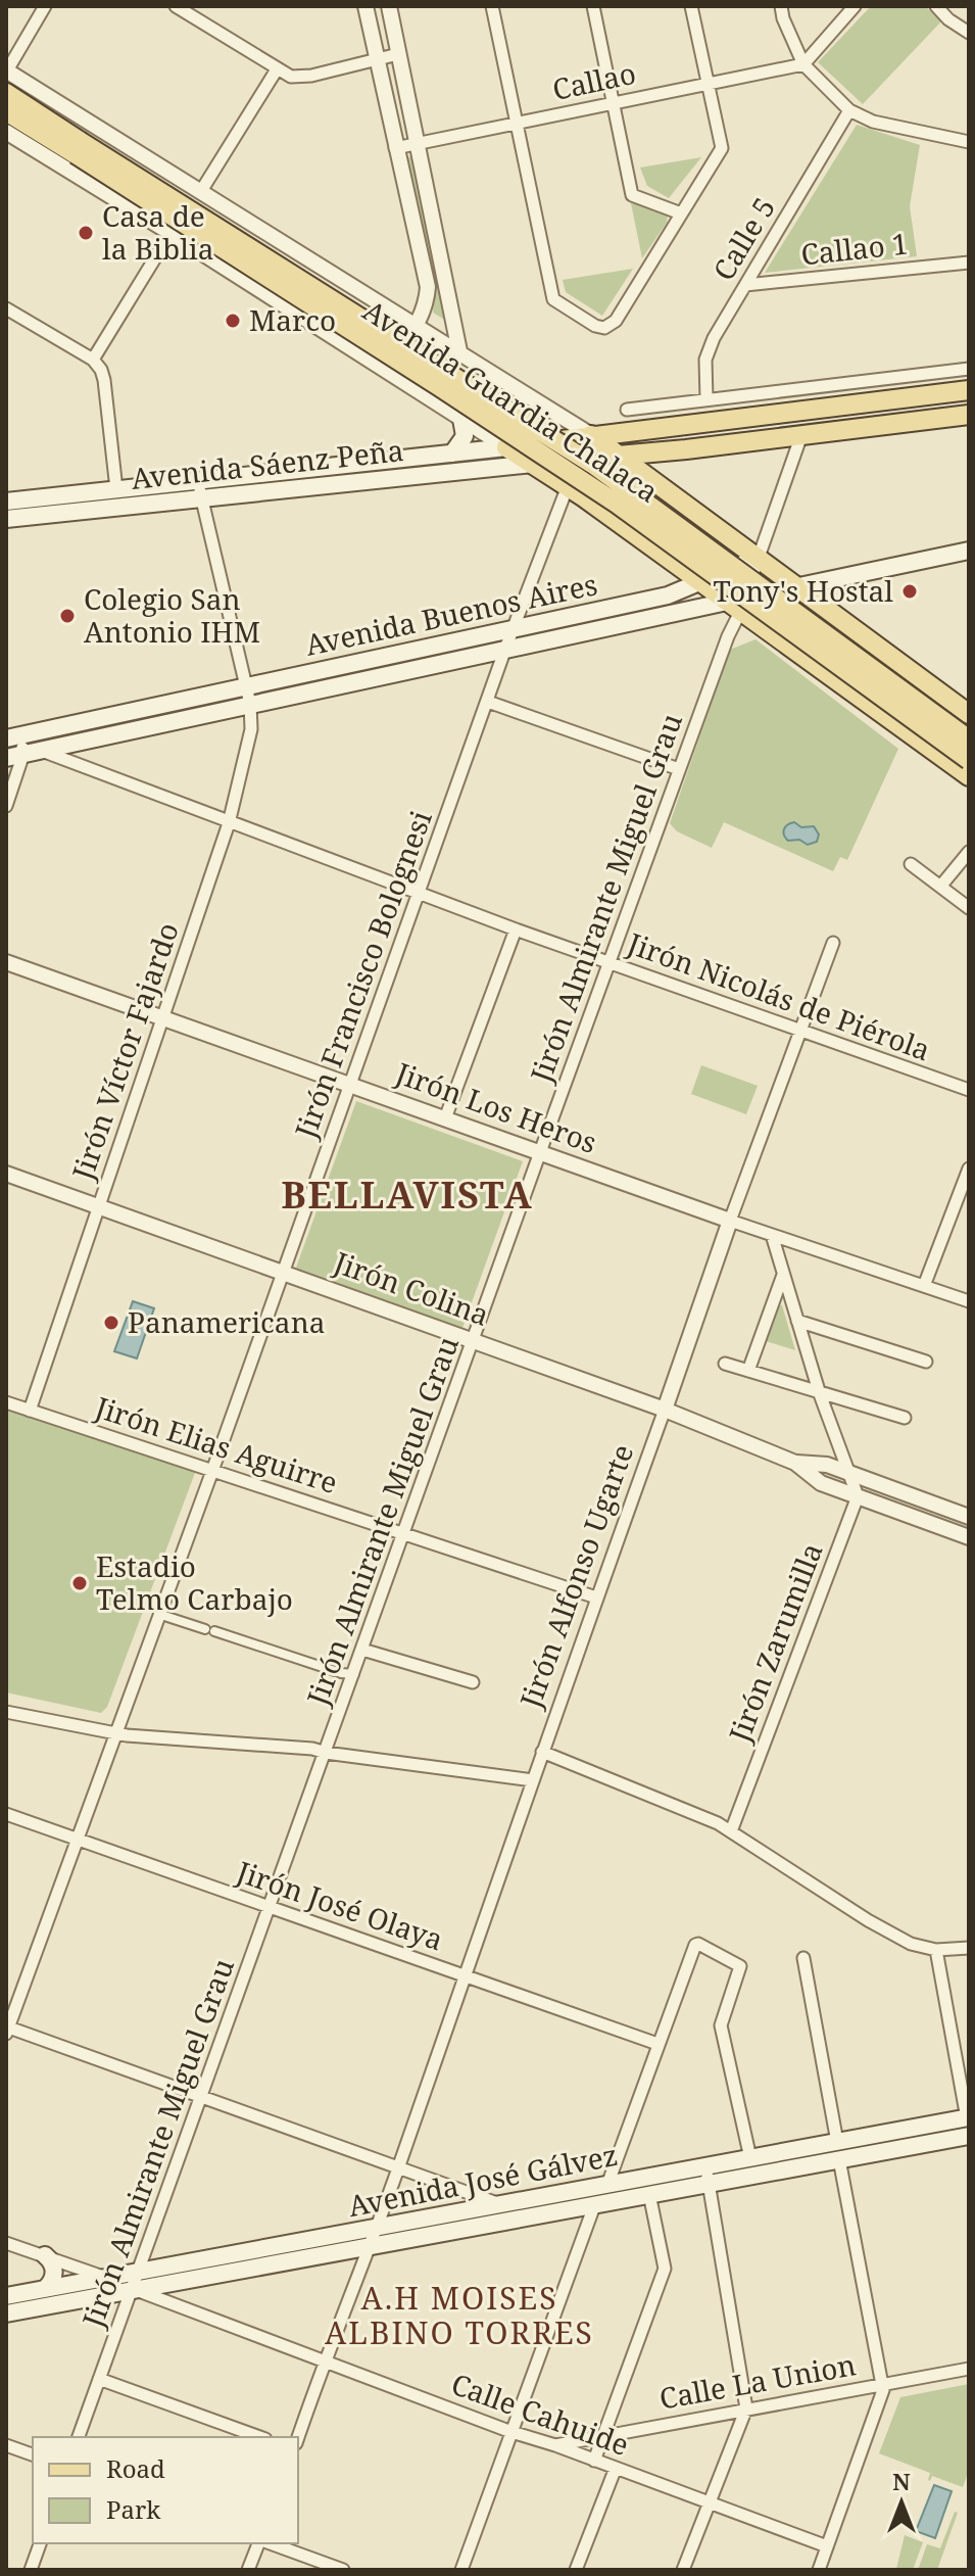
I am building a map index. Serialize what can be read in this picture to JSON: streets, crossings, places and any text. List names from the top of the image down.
{
  "streets": {
    "main road": [
      "Avenida Guardia Chalaca",
      "Avenida Sáenz Peña",
      "Avenida Buenos Aires",
      "Avenida José Gálvez"
    ],
    "street": [
      "Callao",
      "Calle 5",
      "Callao 1",
      "Jirón Almirante Miguel Grau",
      "Jirón Francisco Bolognesi",
      "Jirón Nicolás de Piérola",
      "Jirón Víctor Fajardo",
      "Jirón Los Heros",
      "Jirón Colina",
      "Jirón Elias Aguirre",
      "Jirón Alfonso Ugarte",
      "Jirón Zarumilla",
      "Jirón José Olaya",
      "Calle La Union",
      "Calle Cahuide"
    ]
  },
  "crossings": [
    ["Calle 5", "Callao 1"],
    ["Avenida Guardia Chalaca", "Avenida Sáenz Peña"],
    ["Avenida Guardia Chalaca", "Avenida Buenos Aires"],
    ["Avenida Guardia Chalaca", "Jirón Almirante Miguel Grau"],
    ["Avenida Guardia Chalaca", "Jirón Francisco Bolognesi"],
    ["Avenida Sáenz Peña", "Jirón Víctor Fajardo"],
    ["Avenida Buenos Aires", "Jirón Almirante Miguel Grau"],
    ["Avenida Buenos Aires", "Jirón Francisco Bolognesi"],
    ["Avenida Buenos Aires", "Jirón Nicolás de Piérola"],
    ["Avenida Buenos Aires", "Jirón Víctor Fajardo"],
    ["Jirón Almirante Miguel Grau", "Jirón Nicolás de Piérola"],
    ["Jirón Almirante Miguel Grau", "Jirón Los Heros"],
    ["Jirón Almirante Miguel Grau", "Jirón Colina"],
    ["Jirón Almirante Miguel Grau", "Jirón Elias Aguirre"],
    ["Jirón Almirante Miguel Grau", "Jirón José Olaya"],
    ["Jirón Almirante Miguel Grau", "Avenida José Gálvez"],
    ["Jirón Almirante Miguel Grau", "Calle Cahuide"],
    ["Jirón Francisco Bolognesi", "Jirón Nicolás de Piérola"],
    ["Jirón Francisco Bolognesi", "Jirón Los Heros"],
    ["Jirón Francisco Bolognesi", "Jirón Colina"],
    ["Jirón Francisco Bolognesi", "Jirón Elias Aguirre"],
    ["Jirón Francisco Bolognesi", "Jirón José Olaya"],
    ["Jirón Nicolás de Piérola", "Jirón Víctor Fajardo"],
    ["Jirón Nicolás de Piérola", "Jirón Alfonso Ugarte"],
    ["Jirón Víctor Fajardo", "Jirón Los Heros"],
    ["Jirón Víctor Fajardo", "Jirón Colina"],
    ["Jirón Víctor Fajardo", "Jirón Elias Aguirre"],
    ["Jirón Los Heros", "Jirón Alfonso Ugarte"],
    ["Jirón Colina", "Jirón Alfonso Ugarte"],
    ["Jirón Colina", "Jirón Zarumilla"],
    ["Jirón Elias Aguirre", "Jirón Alfonso Ugarte"],
    ["Jirón Alfonso Ugarte", "Jirón José Olaya"],
    ["Jirón Alfonso Ugarte", "Avenida José Gálvez"],
    ["Avenida José Gálvez", "Calle Cahuide"],
    ["Calle La Union", "Calle Cahuide"]
  ],
  "districts": ["BELLAVISTA", "A.H MOISES ALBINO TORRES"],
  "places": [
    "Casa de la Biblia",
    "Marco",
    "Tony's Hostal",
    "Colegio San Antonio IHM",
    "Panamericana",
    "Estadio Telmo Carbajo"
  ],
  "legend": ["Road", "Park"],
  "north": "top"
}
